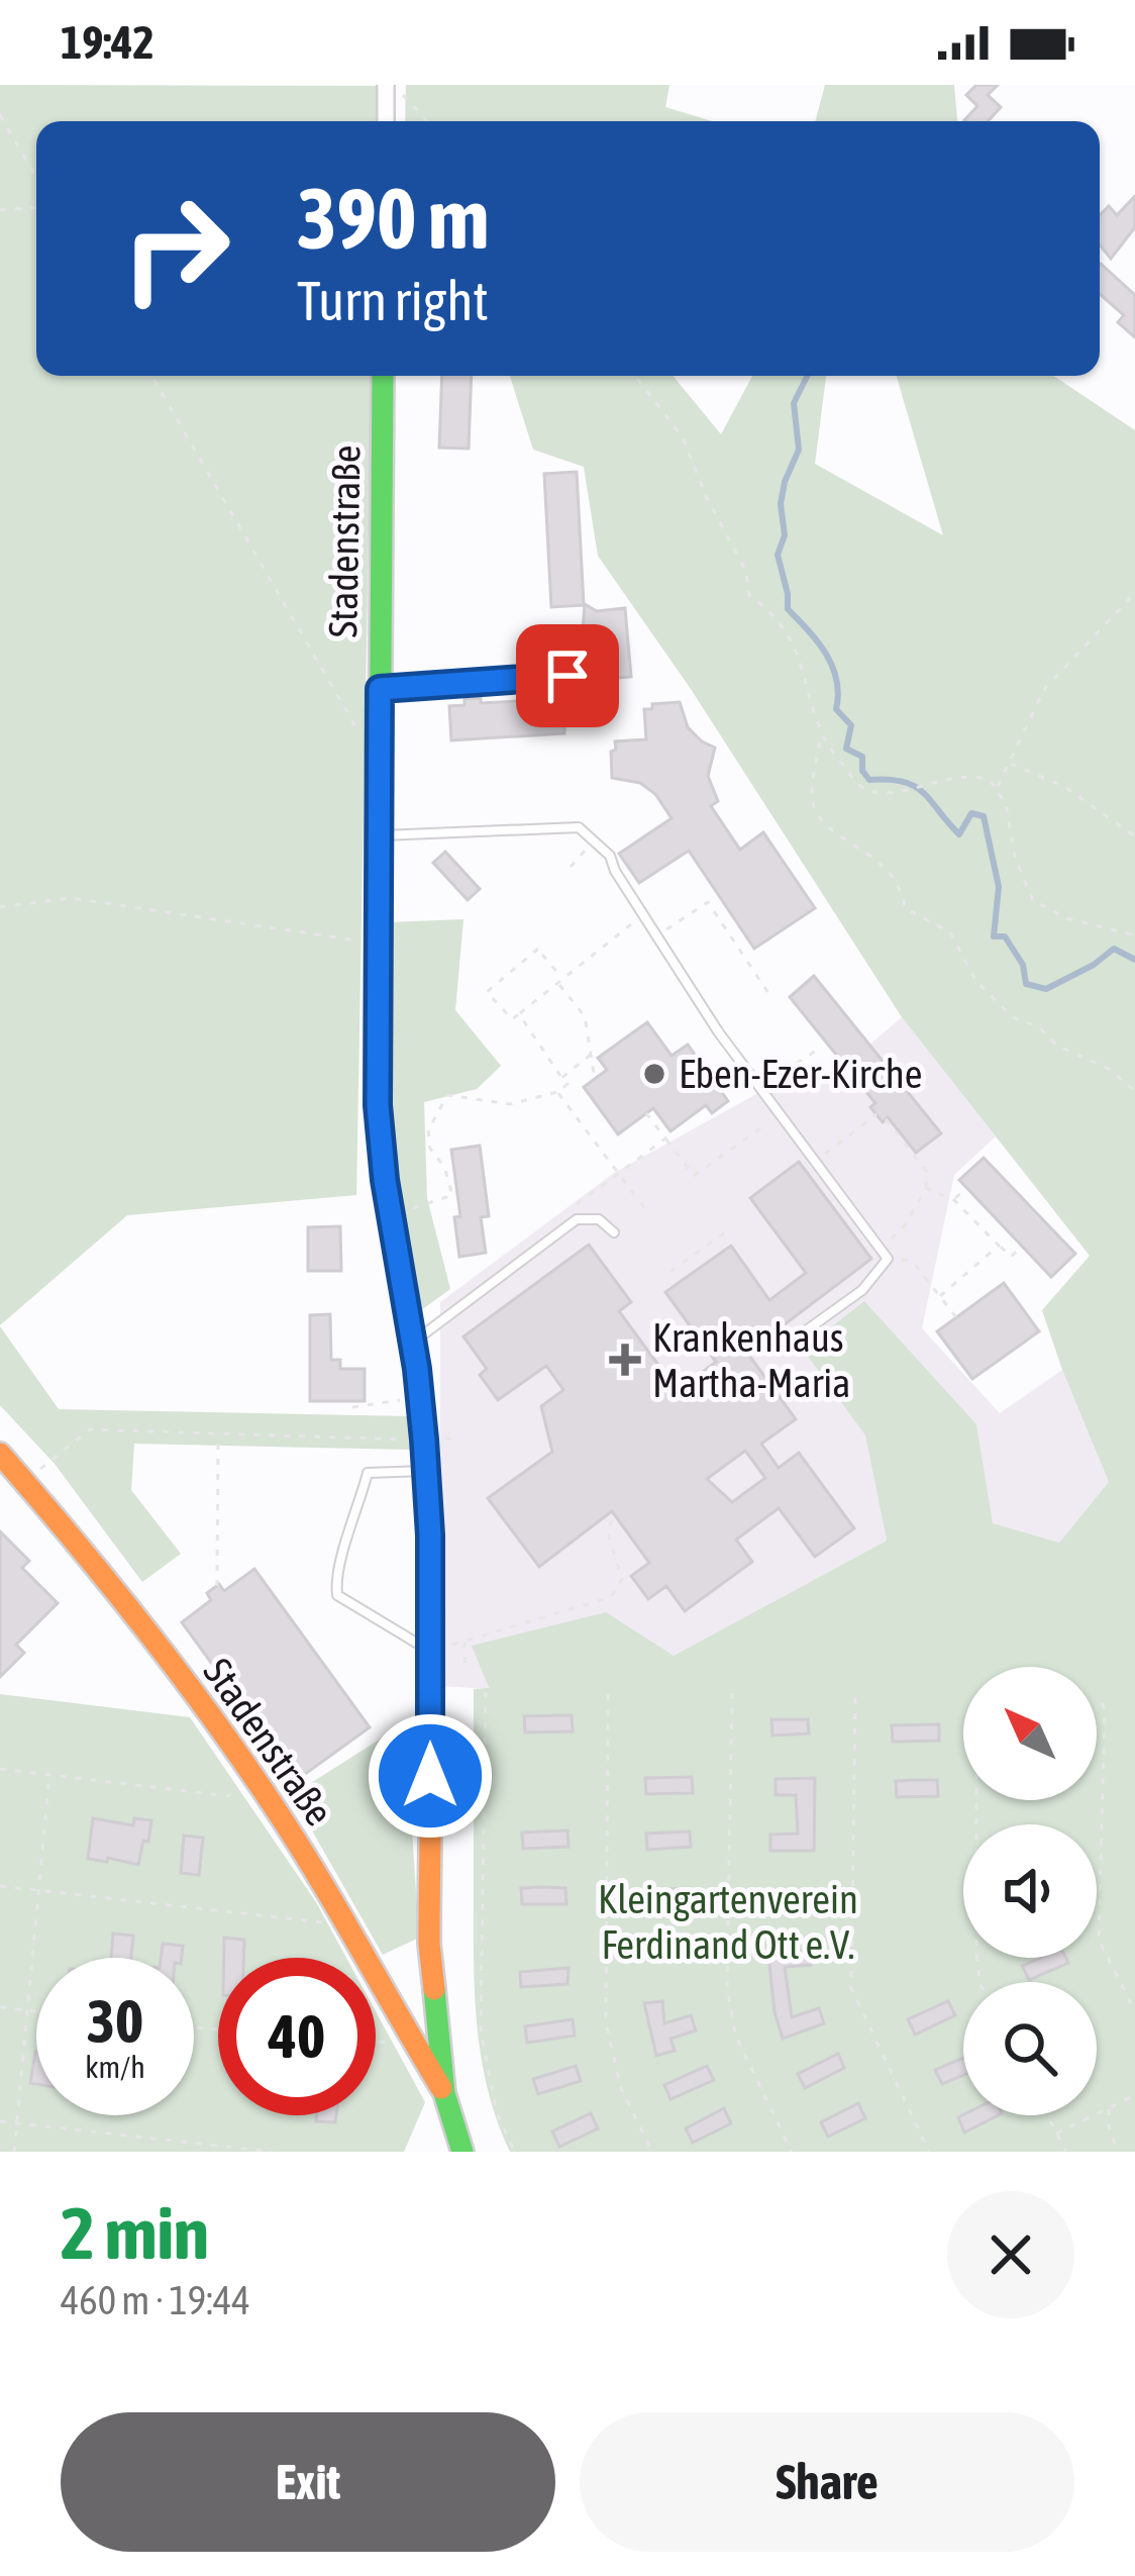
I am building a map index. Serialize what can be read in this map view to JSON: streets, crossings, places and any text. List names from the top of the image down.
{
  "streets": {
    "street": ["Stadenstraße"]
  },
  "parks": ["Kleingartenverein Ferdinand Ott e.V."],
  "places": {
    "other": ["Eben-Ezer-Kirche"],
    "health": ["Krankenhaus Martha-Maria"]
  },
  "north": "top left",
  "page": {
    "status": "19:42",
    "turn": ["390 m", "Turn right"],
    "speed": "30 km/h",
    "limit": "40",
    "heading": ["2 min", "460 m · 19:44"],
    "buttons": ["Exit", "Share"]
  }
}
